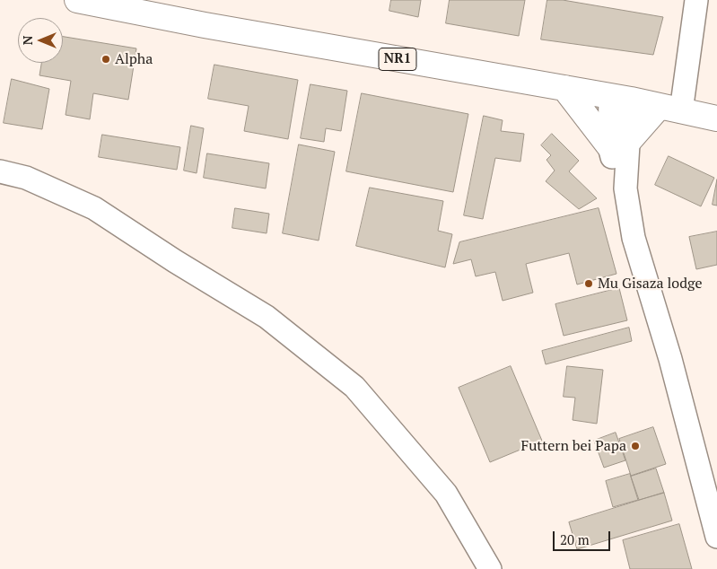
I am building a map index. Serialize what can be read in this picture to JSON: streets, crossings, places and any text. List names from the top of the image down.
{
  "streets": {
    "highway": ["NR1"]
  },
  "places": ["Alpha", "Mu Gisaza lodge", "Futtern bei Papa"],
  "scale_bar": "20 m",
  "north": "left"
}
